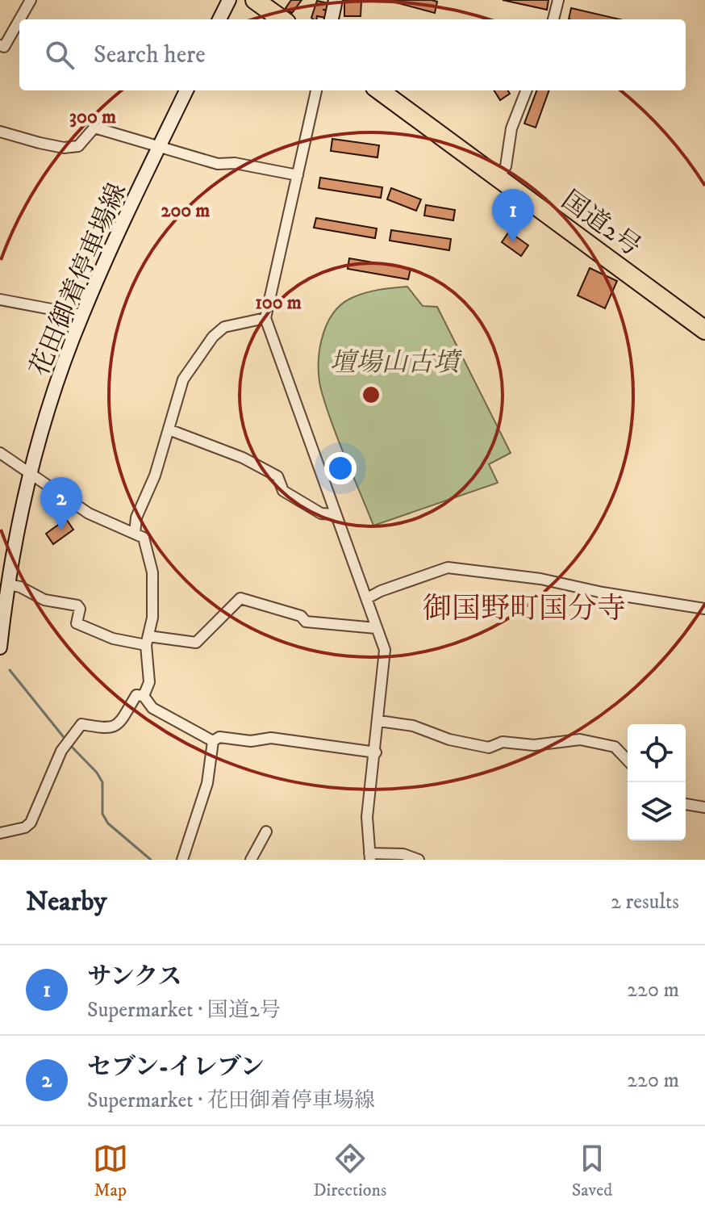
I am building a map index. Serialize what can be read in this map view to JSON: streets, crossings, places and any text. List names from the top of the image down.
{
  "streets": {
    "highway": ["国道2号"],
    "main road": ["花田御着停車場線"]
  },
  "districts": ["御国野町国分寺"],
  "parks": ["壇場山古墳"],
  "page": {
    "search": "Search here",
    "pins": ["1", "2"],
    "heading": ["Nearby", "2 results"],
    "list": [
      {
        "mark": "1",
        "name": "サンクス",
        "note": "Supermarket · 国道2号",
        "value": "220 m"
      },
      {
        "mark": "2",
        "name": "セブン-イレブン",
        "note": "Supermarket · 花田御着停車場線",
        "value": "220 m"
      }
    ],
    "nav": ["Map", "Directions", "Saved"]
  },
  "rings": ["300 m", "200 m", "100 m"]
}
